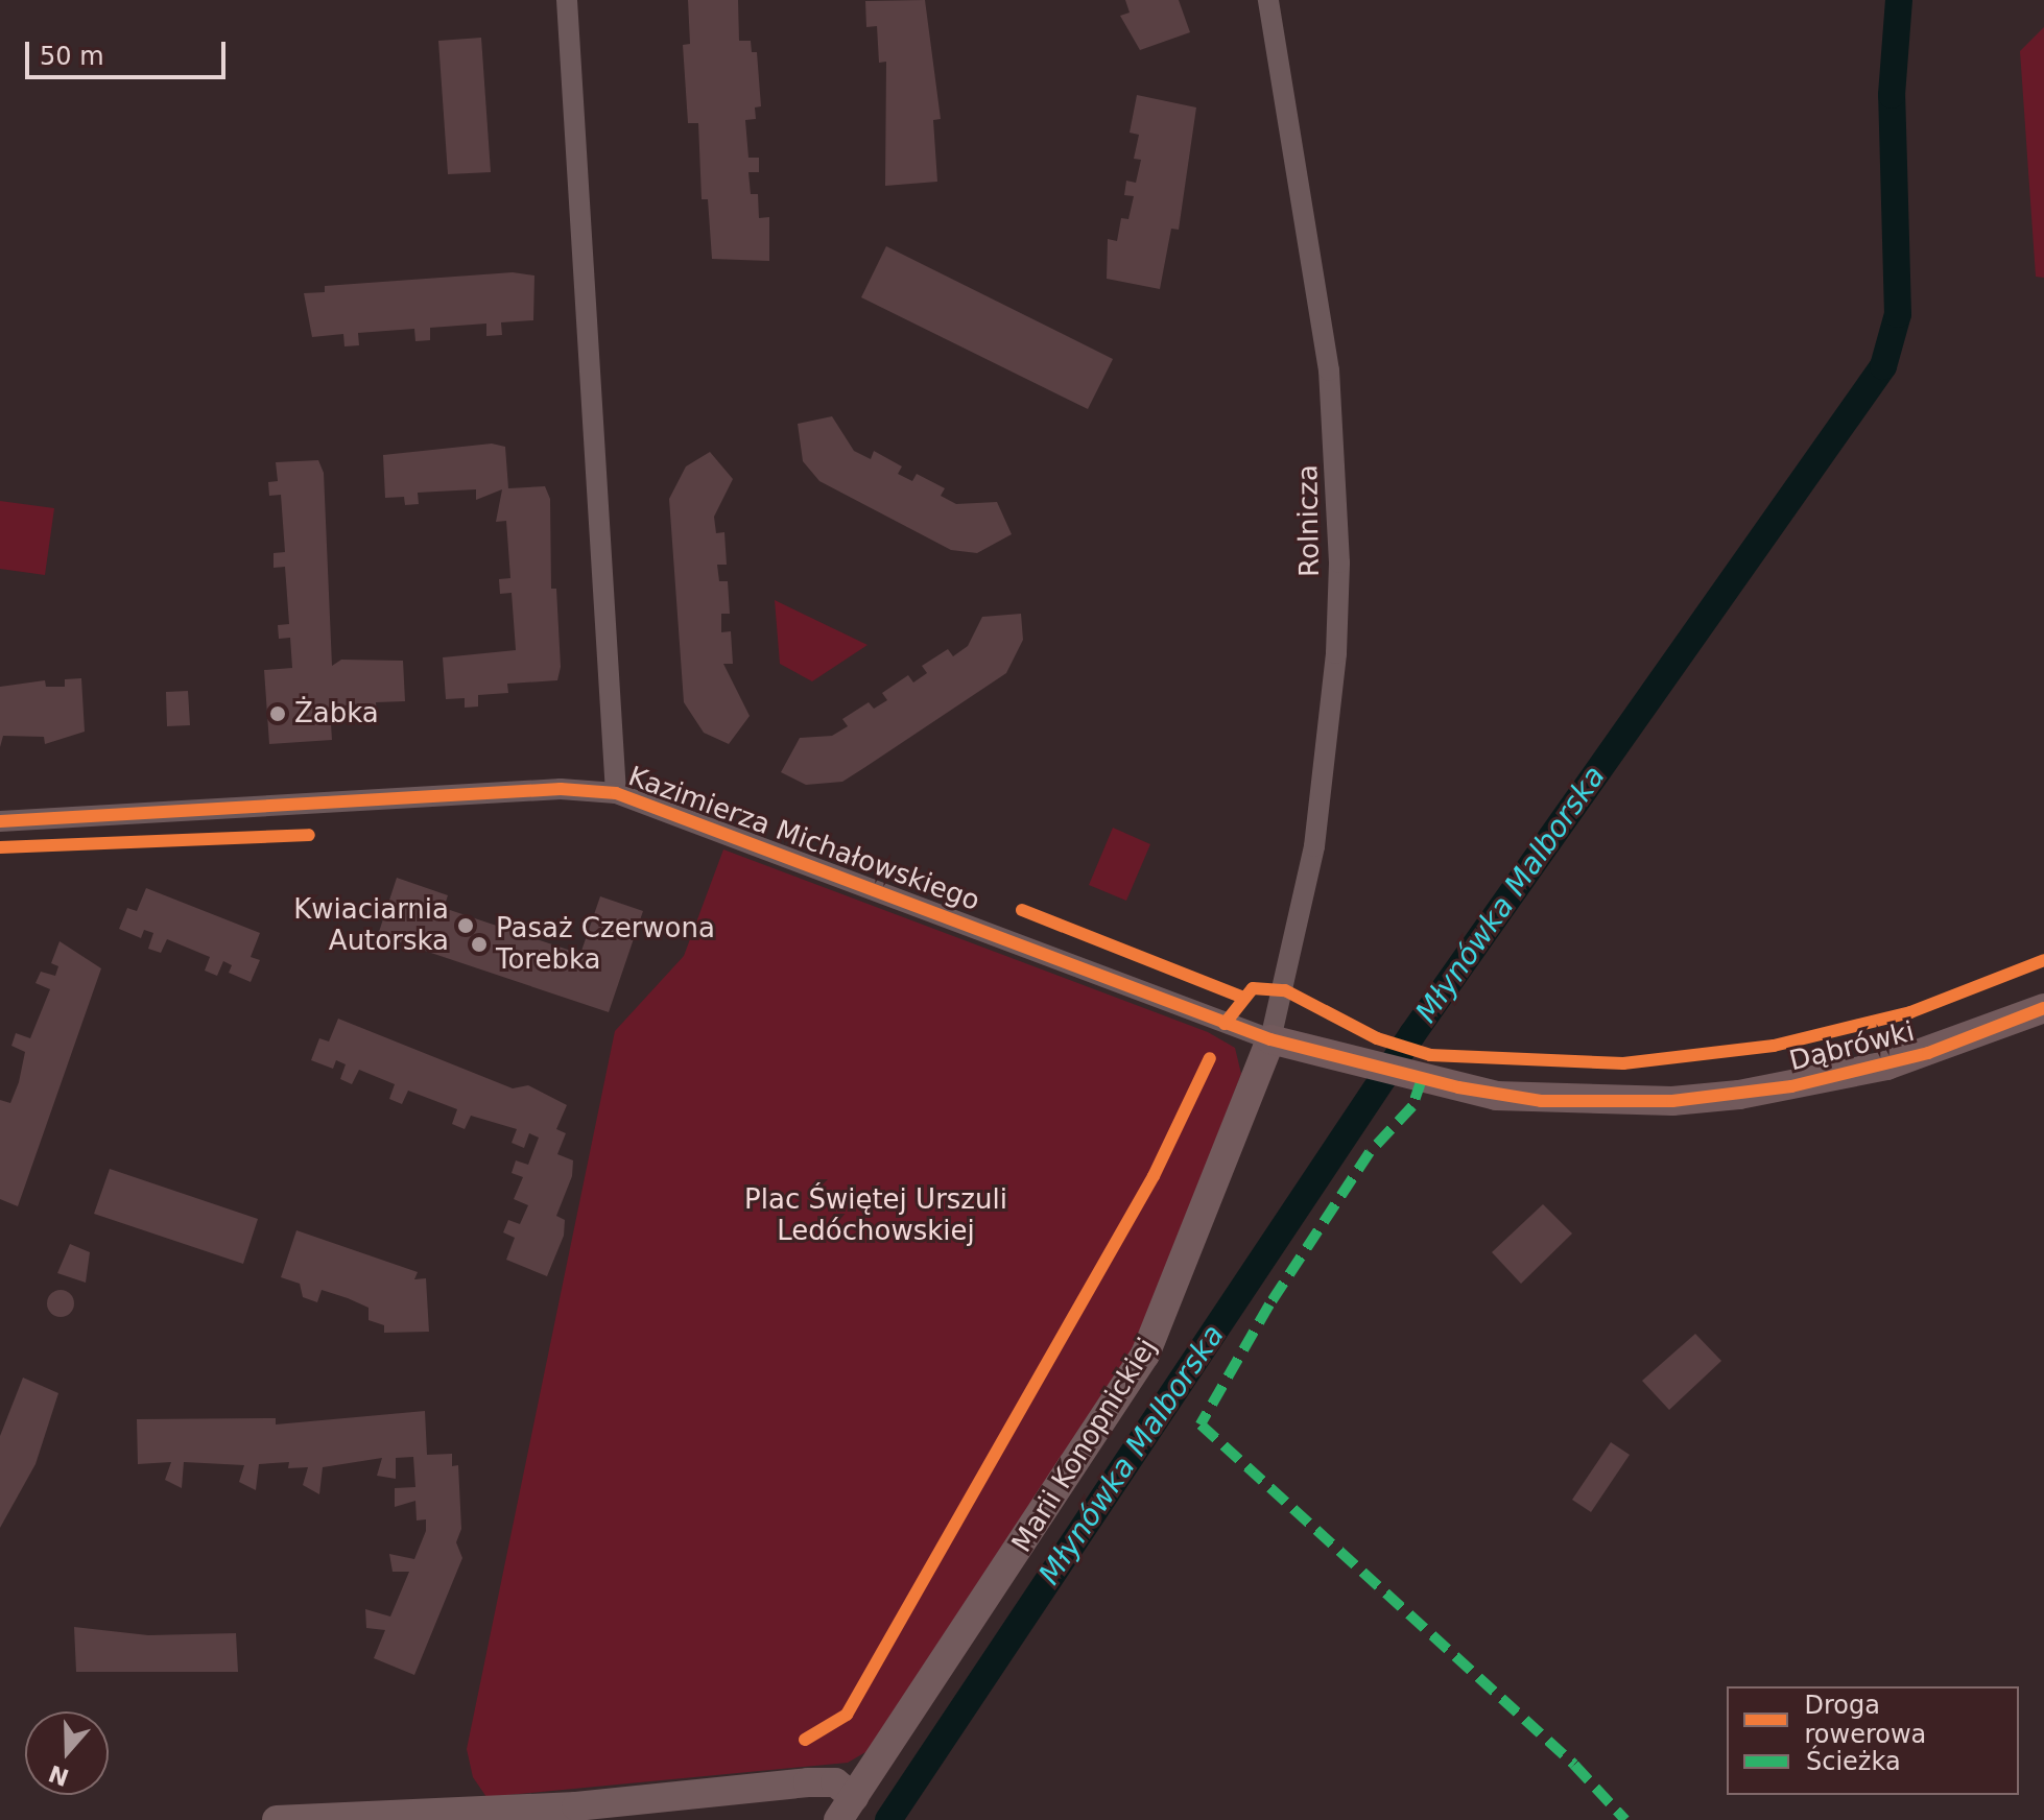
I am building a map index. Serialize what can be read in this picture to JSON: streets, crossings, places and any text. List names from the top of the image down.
{
  "streets": {
    "street": [
      "Rolnicza",
      "Kazimierza Michałowskiego",
      "Dąbrówki",
      "Marii Konopnickiej"
    ]
  },
  "crossings": [
    ["Rolnicza", "Kazimierza Michałowskiego"],
    ["Rolnicza", "Dąbrówki"],
    ["Rolnicza", "Marii Konopnickiej"],
    ["Kazimierza Michałowskiego", "Dąbrówki"],
    ["Kazimierza Michałowskiego", "Marii Konopnickiej"],
    ["Dąbrówki", "Marii Konopnickiej"]
  ],
  "water": ["Młynówka Malborska"],
  "parks": ["Plac Świętej Urszuli Ledóchowskiej"],
  "places": ["Żabka", "Kwiaciarnia Autorska", "Pasaż Czerwona Torebka"],
  "legend": ["Droga rowerowa", "Ścieżka"],
  "scale_bar": "50 m",
  "north": "bottom"
}
